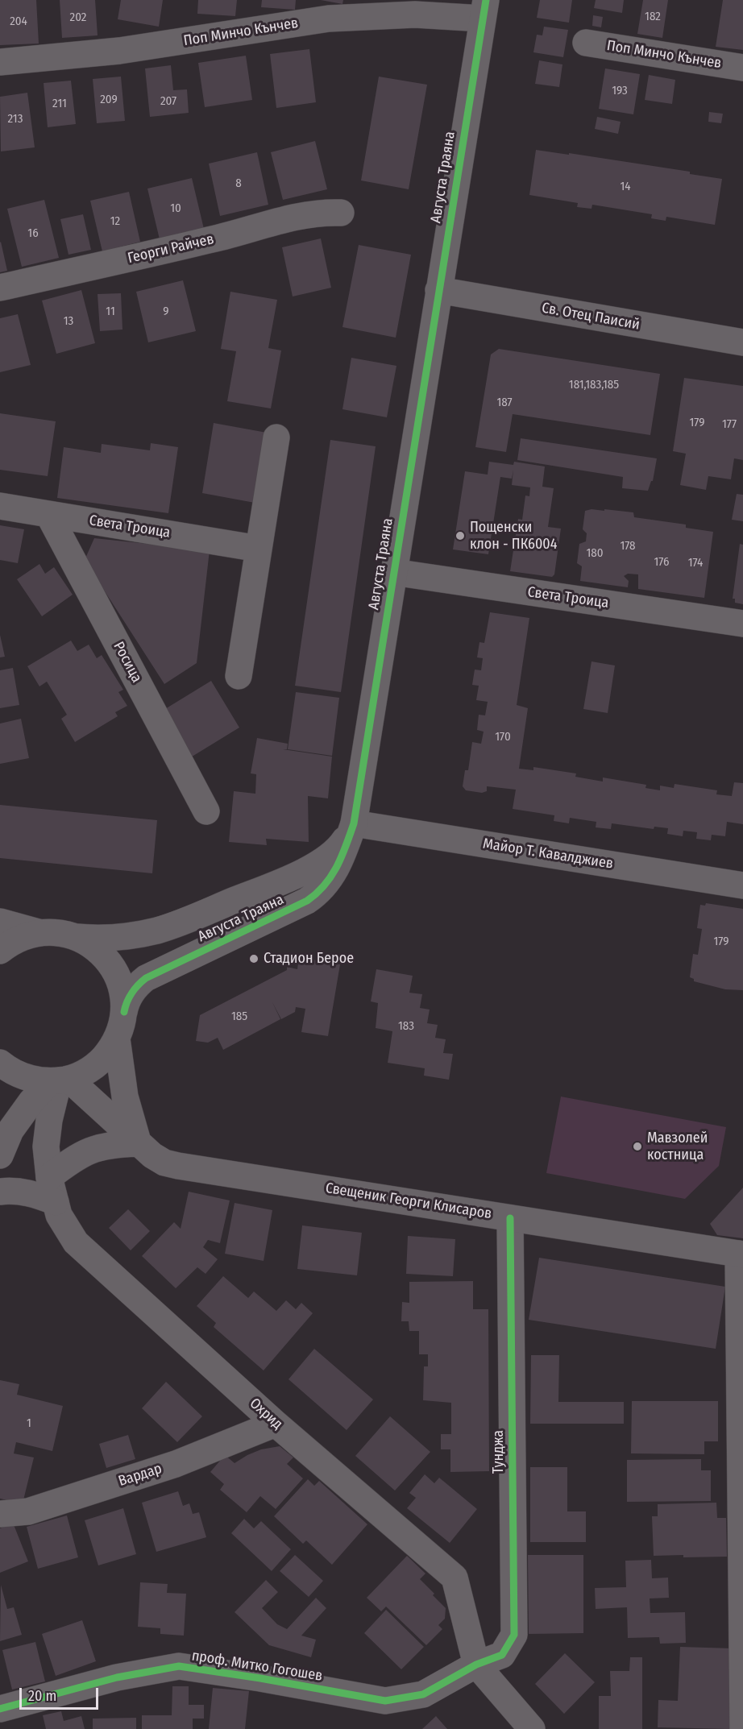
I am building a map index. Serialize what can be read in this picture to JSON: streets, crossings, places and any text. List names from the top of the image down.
{
  "streets": {
    "street": [
      "Поп Минчо Кънчев",
      "Августа Траяна",
      "Георги Райчев",
      "Св. Отец Паисий",
      "Света Троица",
      "Росица",
      "Майор Т. Кавалджиев",
      "Свещеник Георги Клисаров",
      "Охрид",
      "Тунджа",
      "Вардар",
      "проф. Митко Гогошев"
    ]
  },
  "crossings": [
    ["Поп Минчо Кънчев", "Августа Траяна"],
    ["Августа Траяна", "Св. Отец Паисий"],
    ["Августа Траяна", "Света Троица"],
    ["Августа Траяна", "Майор Т. Кавалджиев"],
    ["Света Троица", "Росица"],
    ["Свещеник Георги Клисаров", "Охрид"],
    ["Свещеник Георги Клисаров", "Тунджа"],
    ["Охрид", "Тунджа"],
    ["Охрид", "Вардар"],
    ["Охрид", "проф. Митко Гогошев"],
    ["Тунджа", "проф. Митко Гогошев"]
  ],
  "places": ["Пощенски клон - ПК6004", "Стадион Берое", "Мавзолей костница"],
  "house_numbers": [
    "182",
    "202",
    "204",
    "193",
    "209",
    "207",
    "211",
    "213",
    "8",
    "14",
    "10",
    "12",
    "16",
    "11",
    "9",
    "13",
    "181,183,185",
    "187",
    "179",
    "177",
    "178",
    "180",
    "176",
    "174",
    "170",
    "179",
    "185",
    "183",
    "1"
  ],
  "scale_bar": "20 m"
}
